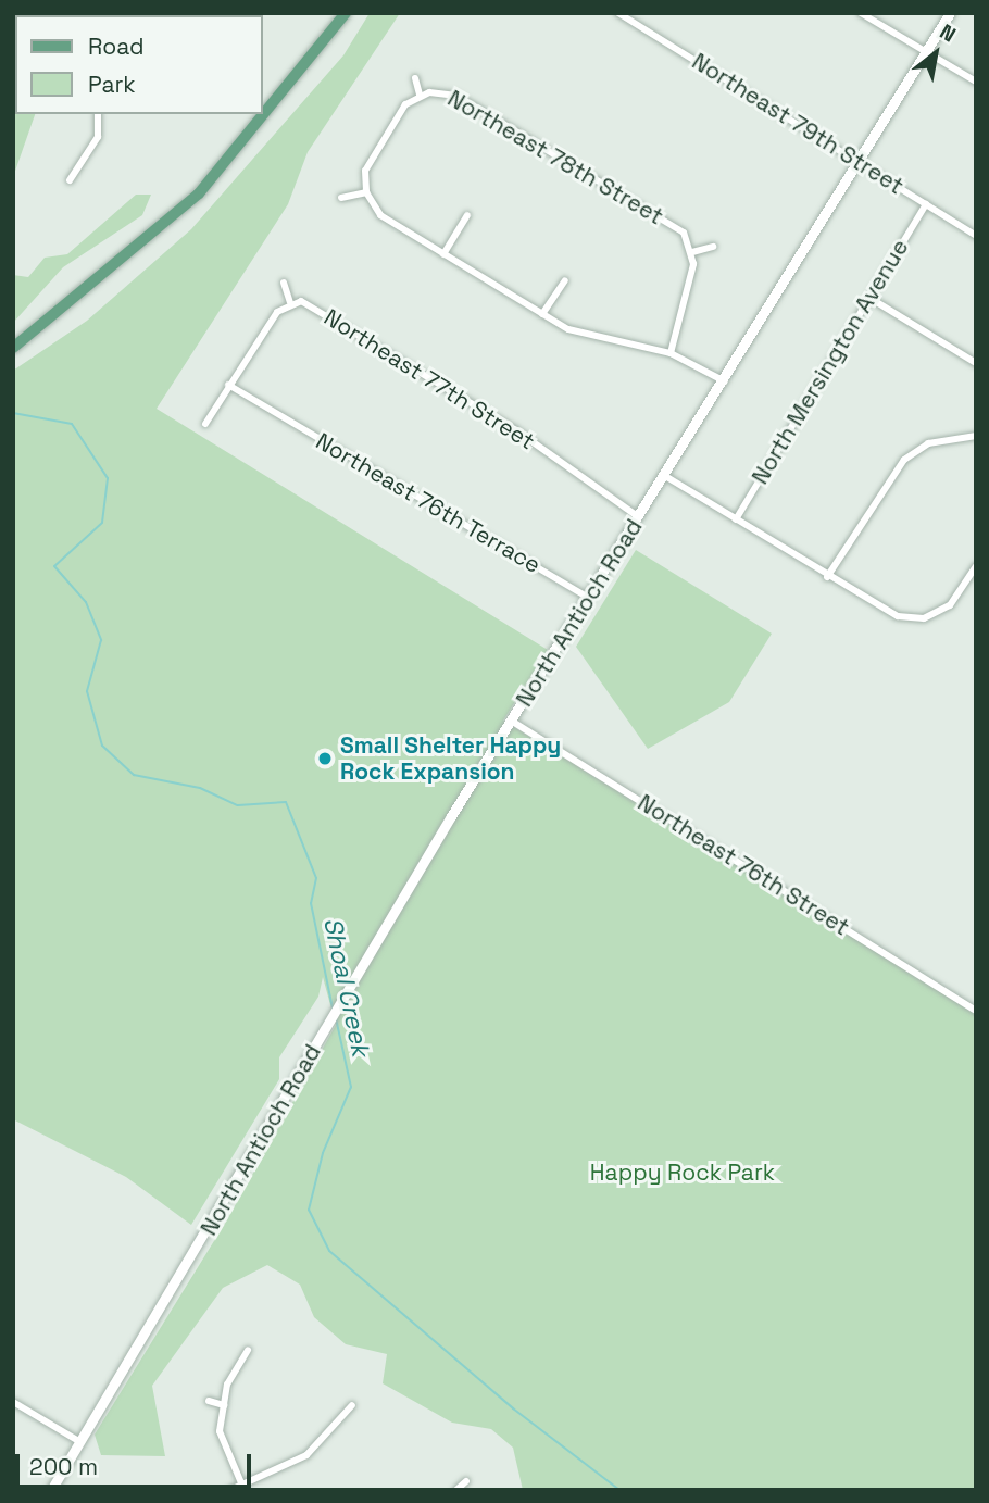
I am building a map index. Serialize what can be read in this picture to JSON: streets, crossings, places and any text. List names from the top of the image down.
{
  "streets": {
    "street": [
      "Northeast 79th Street",
      "Northeast 78th Street",
      "North Mersington Avenue",
      "Northeast 77th Street",
      "Northeast 76th Terrace",
      "North Antioch Road",
      "Northeast 76th Street"
    ]
  },
  "crossings": [
    ["Northeast 79th Street", "North Mersington Avenue"],
    ["Northeast 79th Street", "North Antioch Road"],
    ["Northeast 77th Street", "North Antioch Road"],
    ["Northeast 76th Terrace", "North Antioch Road"],
    ["North Antioch Road", "Northeast 76th Street"]
  ],
  "water": ["Shoal Creek"],
  "parks": ["Happy Rock Park"],
  "places": ["Small Shelter Happy Rock Expansion"],
  "legend": ["Road", "Park"],
  "scale_bar": "200 m",
  "north": "top right"
}
